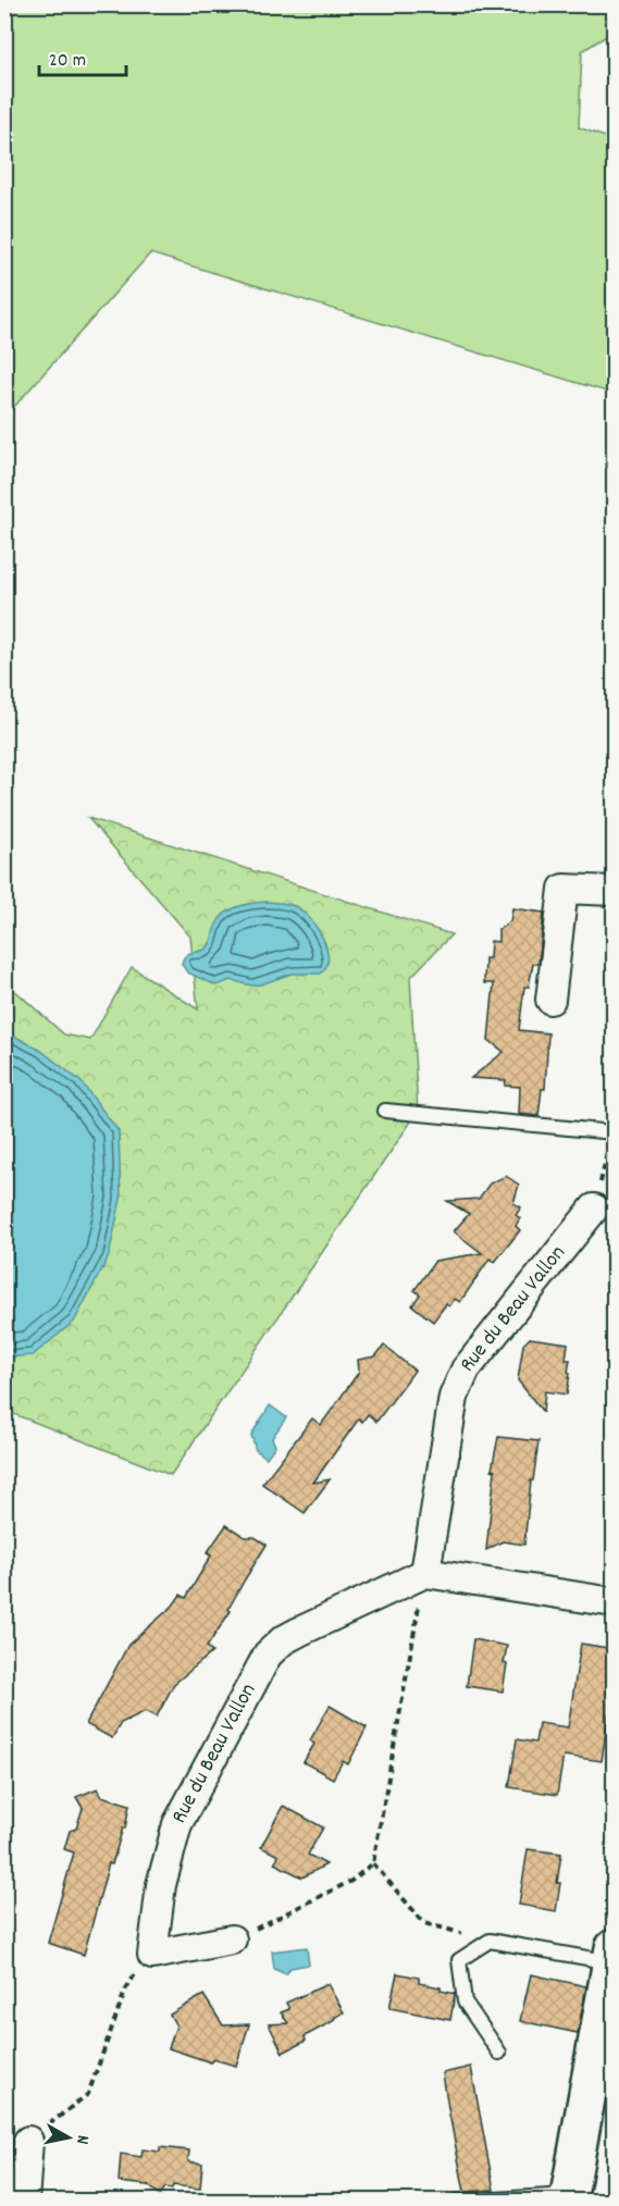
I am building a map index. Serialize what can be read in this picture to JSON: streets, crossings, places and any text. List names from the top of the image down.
{
  "streets": {
    "street": ["Rue du Beau Vallon"]
  },
  "scale_bar": "20 m",
  "north": "right"
}
